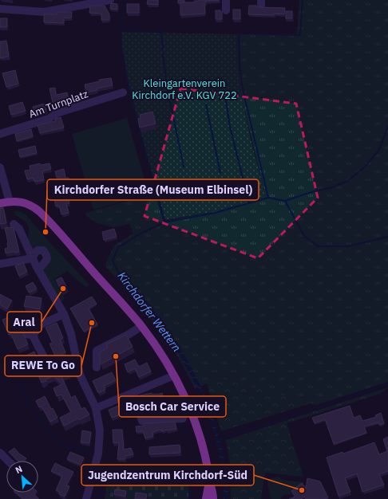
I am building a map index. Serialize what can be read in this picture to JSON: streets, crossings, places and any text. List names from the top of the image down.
{
  "streets": {
    "street": ["Am Turnplatz"]
  },
  "water": ["Kirchdorfer Wettern"],
  "parks": ["Kleingartenverein Kirchdorf e.V. KGV 722"],
  "places": [
    "Kirchdorfer Straße (Museum Elbinsel)",
    "Aral",
    "REWE To Go",
    "Bosch Car Service",
    "Jugendzentrum Kirchdorf-Süd"
  ],
  "north": "top left"
}
